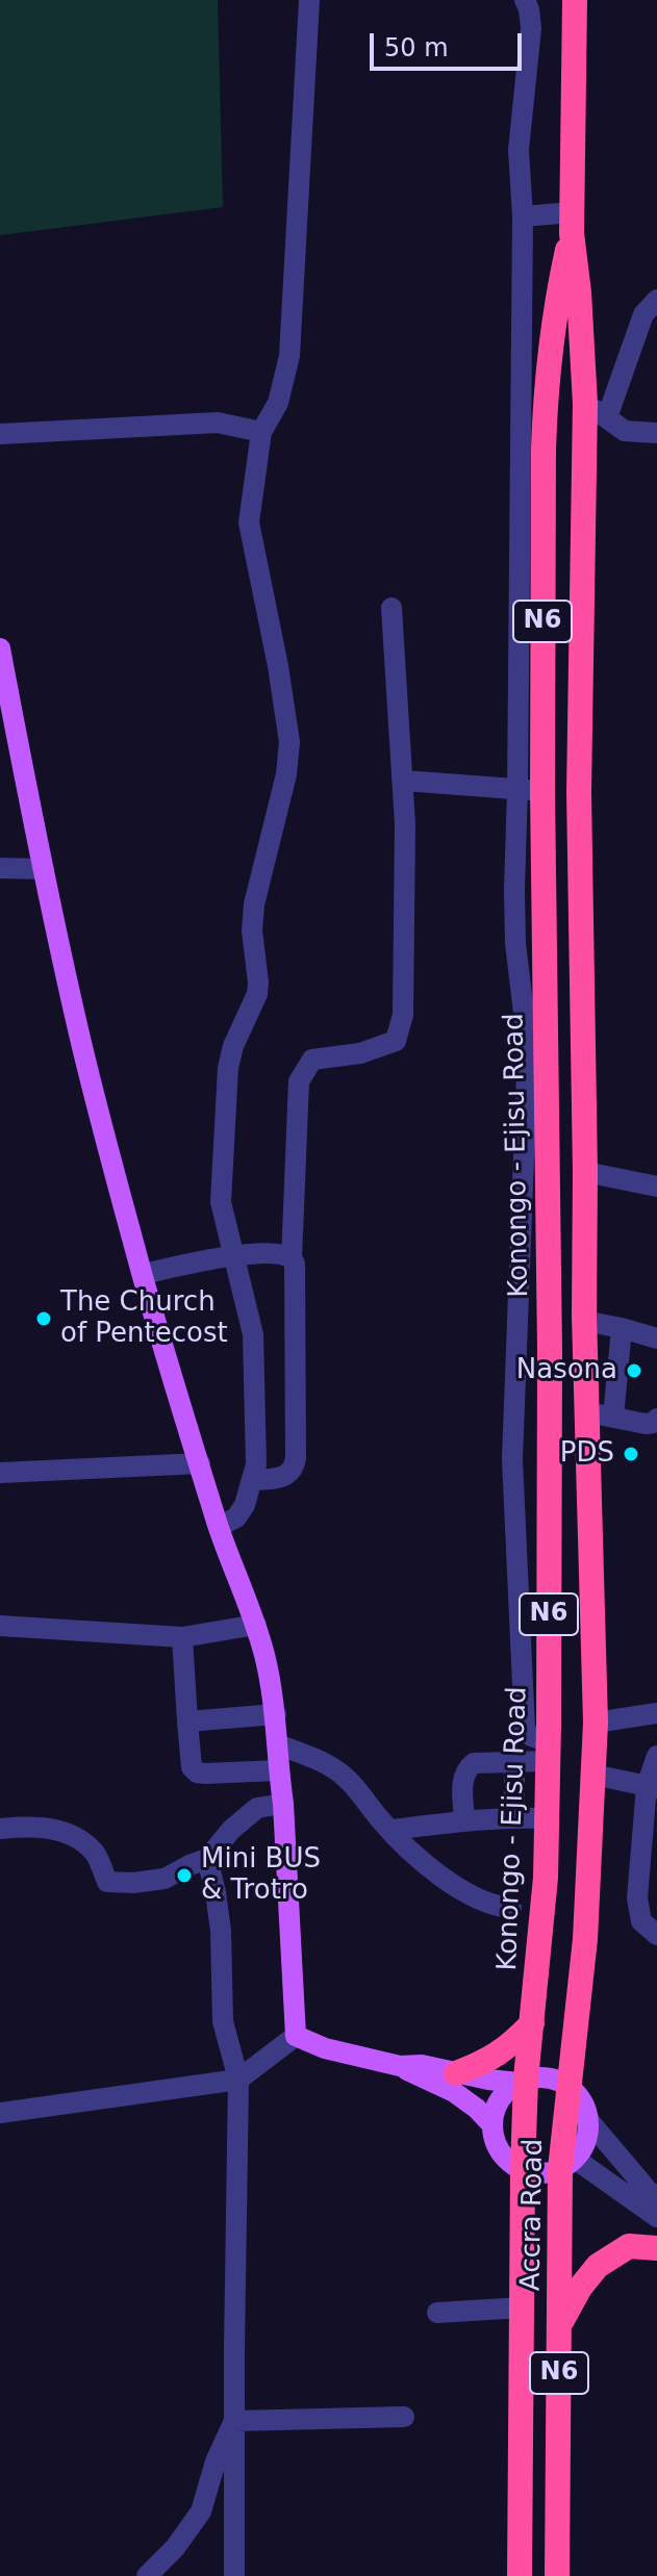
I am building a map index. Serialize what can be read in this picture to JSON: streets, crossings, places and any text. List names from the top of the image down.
{
  "streets": {
    "highway": ["N6", "Konongo - Ejisu Road", "Accra Road"]
  },
  "crossings": [
    ["Konongo - Ejisu Road", "Accra Road"]
  ],
  "places": [
    "The Church of Pentecost",
    "Nasona",
    "PDS",
    "Mini BUS & Trotro"
  ],
  "scale_bar": "50 m"
}
